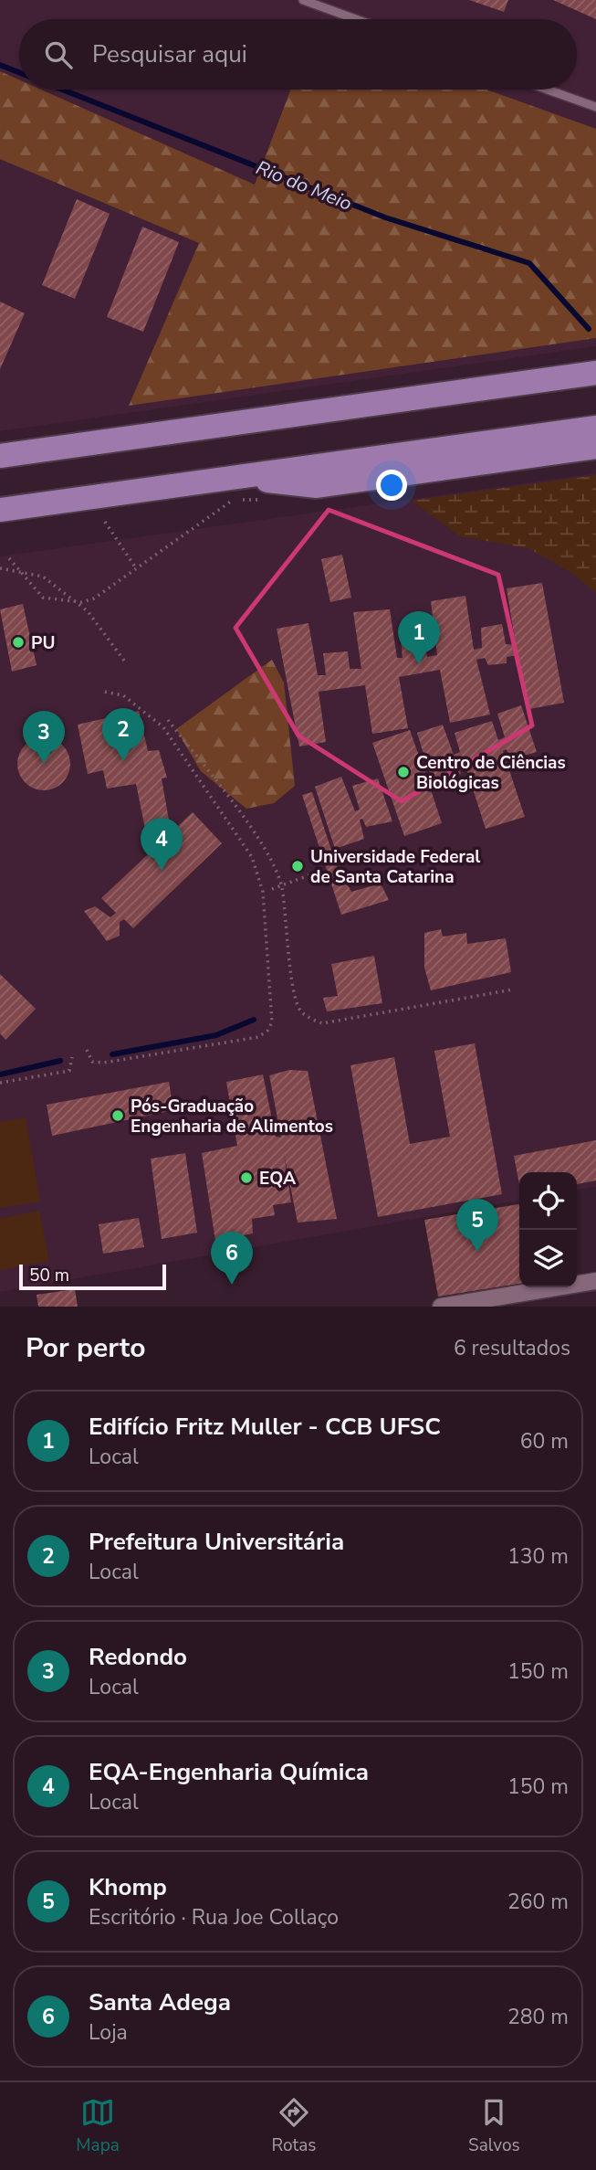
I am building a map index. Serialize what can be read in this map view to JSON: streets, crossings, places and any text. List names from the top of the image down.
{
  "water": ["Rio do Meio"],
  "places": [
    "PU",
    "Centro de Ciências Biológicas",
    "Universidade Federal de Santa Catarina",
    "Pós-Graduação Engenharia de Alimentos",
    "EQA"
  ],
  "scale_bar": "50 m",
  "page": {
    "search": "Pesquisar aqui",
    "pins": [
      "1",
      "2",
      "3",
      "4",
      "5",
      "6"
    ],
    "scale": "50 m",
    "heading": ["Por perto", "6 resultados"],
    "list": [
      {
        "mark": "1",
        "name": "Edifício Fritz Muller - CCB UFSC",
        "note": "Local",
        "value": "60 m"
      },
      {
        "mark": "2",
        "name": "Prefeitura Universitária",
        "note": "Local",
        "value": "130 m"
      },
      {
        "mark": "3",
        "name": "Redondo",
        "note": "Local",
        "value": "150 m"
      },
      {
        "mark": "4",
        "name": "EQA-Engenharia Química",
        "note": "Local",
        "value": "150 m"
      },
      {
        "mark": "5",
        "name": "Khomp",
        "note": "Escritório · Rua Joe Collaço",
        "value": "260 m"
      },
      {
        "mark": "6",
        "name": "Santa Adega",
        "note": "Loja",
        "value": "280 m"
      }
    ],
    "nav": ["Mapa", "Rotas", "Salvos"]
  }
}
